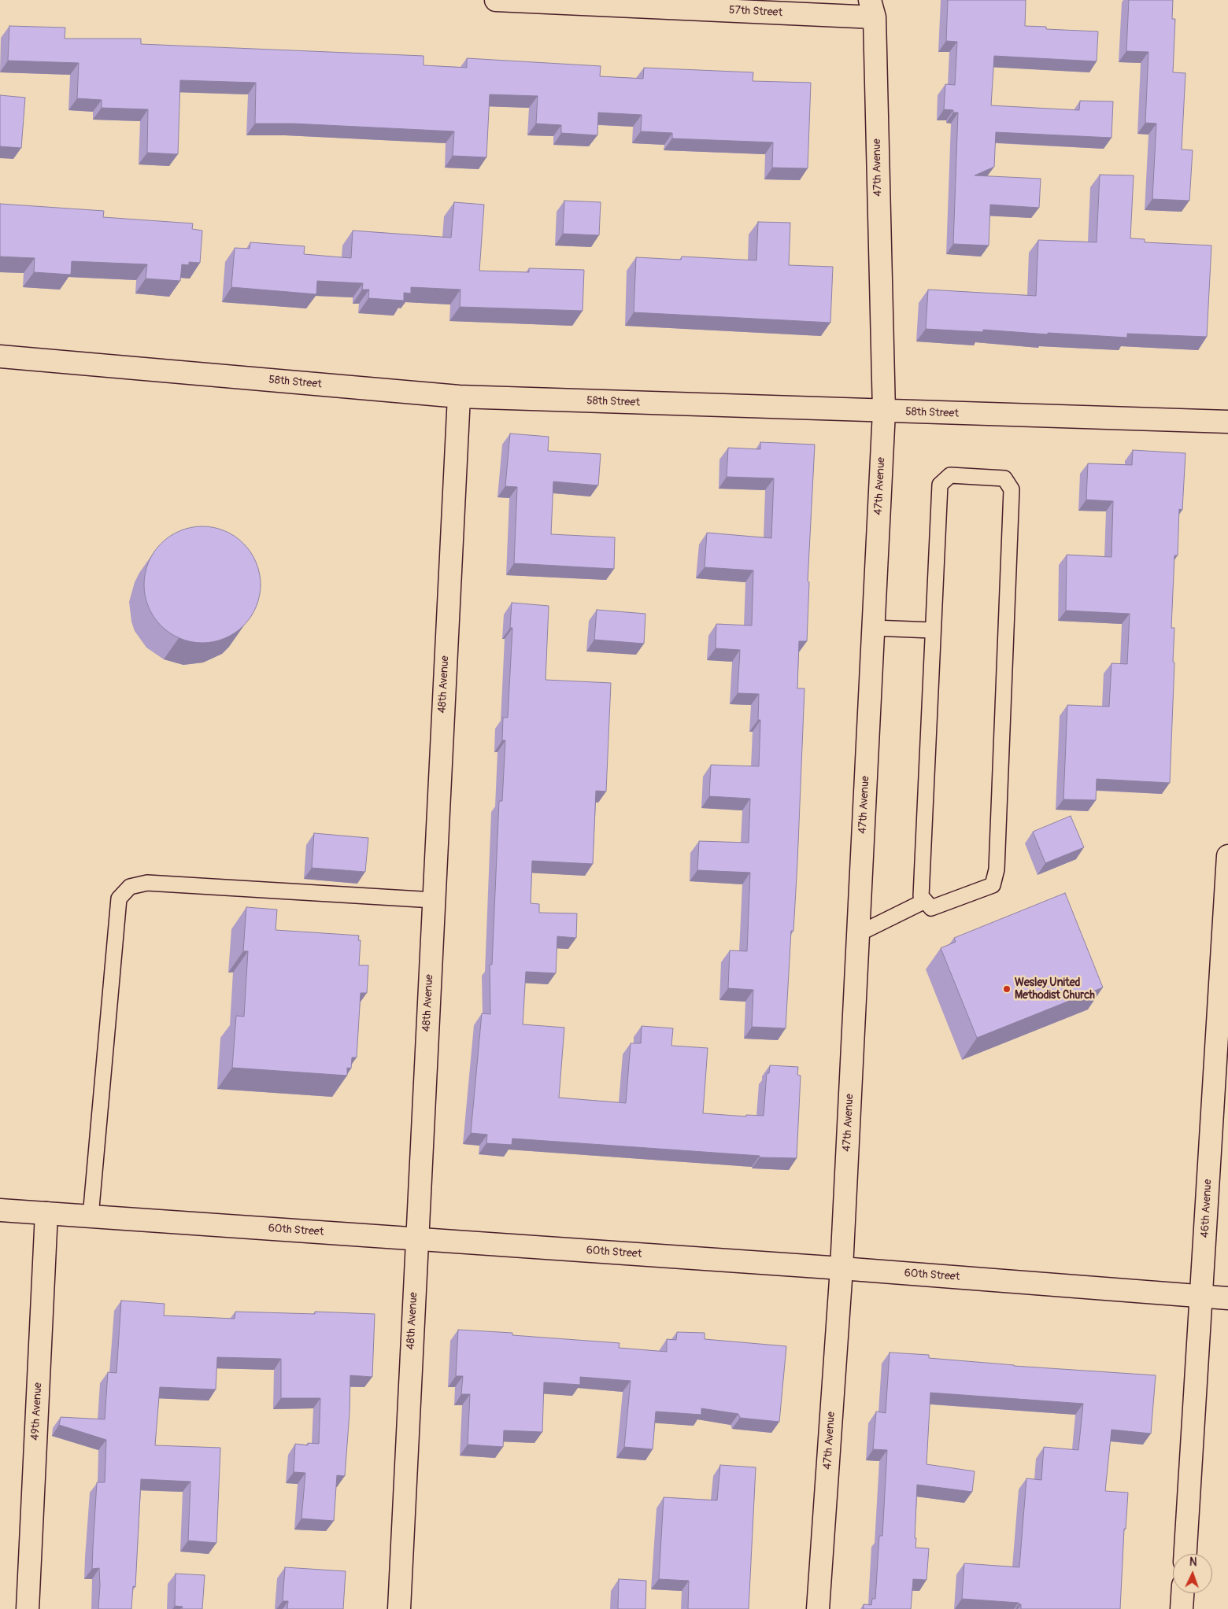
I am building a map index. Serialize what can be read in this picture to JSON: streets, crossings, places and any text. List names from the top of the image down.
{
  "streets": {
    "street": [
      "57th Street",
      "47th Avenue",
      "58th Street",
      "48th Avenue",
      "46th Avenue",
      "60th Street",
      "49th Avenue"
    ]
  },
  "crossings": [
    ["57th Street", "47th Avenue"],
    ["47th Avenue", "58th Street"],
    ["47th Avenue", "60th Street"],
    ["58th Street", "48th Avenue"],
    ["48th Avenue", "60th Street"],
    ["46th Avenue", "60th Street"],
    ["60th Street", "49th Avenue"]
  ],
  "places": ["Wesley United Methodist Church"],
  "north": "top"
}
